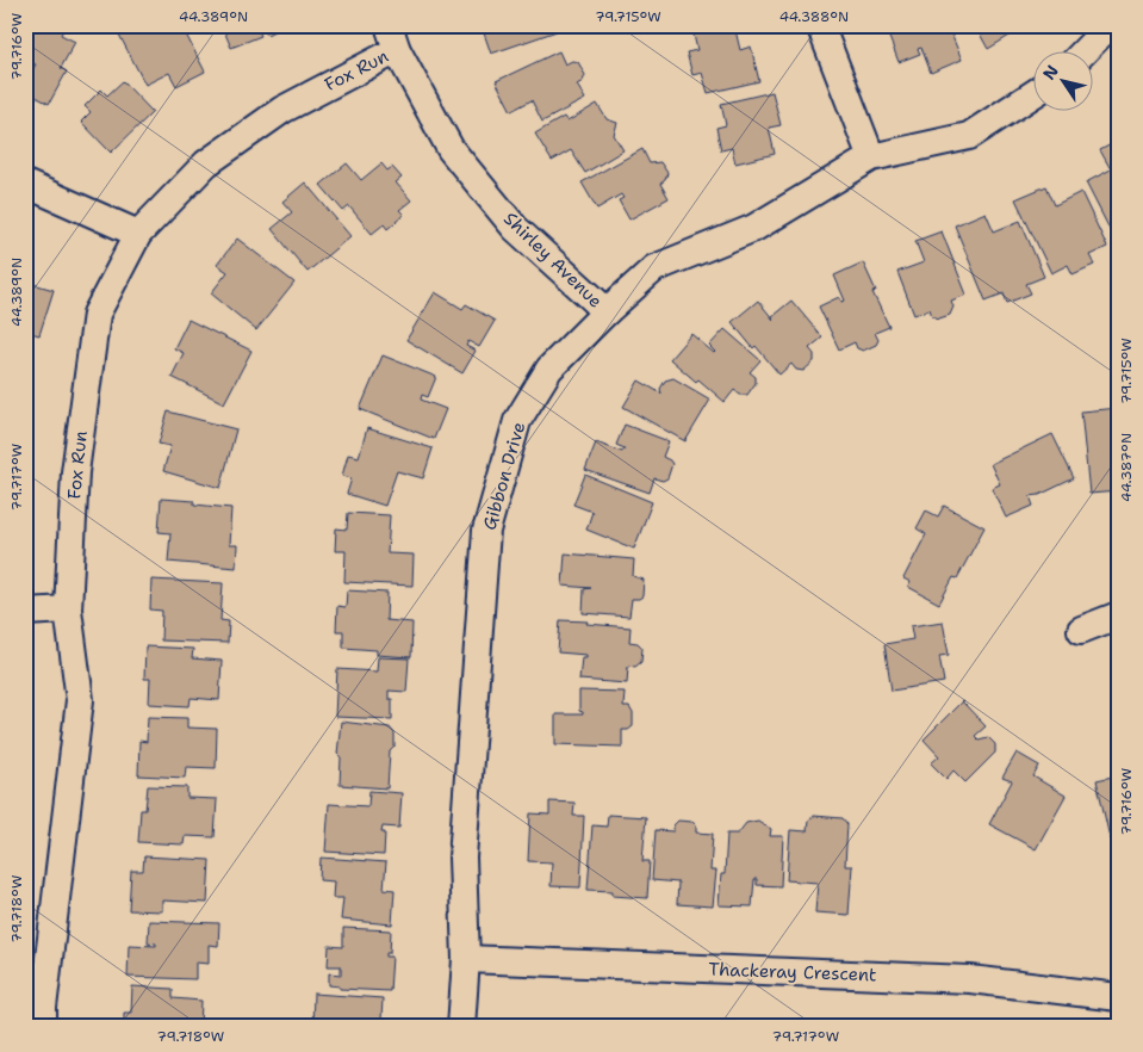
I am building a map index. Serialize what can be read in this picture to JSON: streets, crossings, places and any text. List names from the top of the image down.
{
  "streets": {
    "street": [
      "Fox Run",
      "Shirley Avenue",
      "Gibbon Drive",
      "Thackeray Crescent"
    ]
  },
  "crossings": [
    ["Fox Run", "Shirley Avenue"],
    ["Shirley Avenue", "Gibbon Drive"],
    ["Gibbon Drive", "Thackeray Crescent"]
  ],
  "north": "top left",
  "coordinates": [
    "44.389°N",
    "79.715°W",
    "44.388°N",
    "79.716°W",
    "44.387°N",
    "79.717°W",
    "79.718°W"
  ]
}
